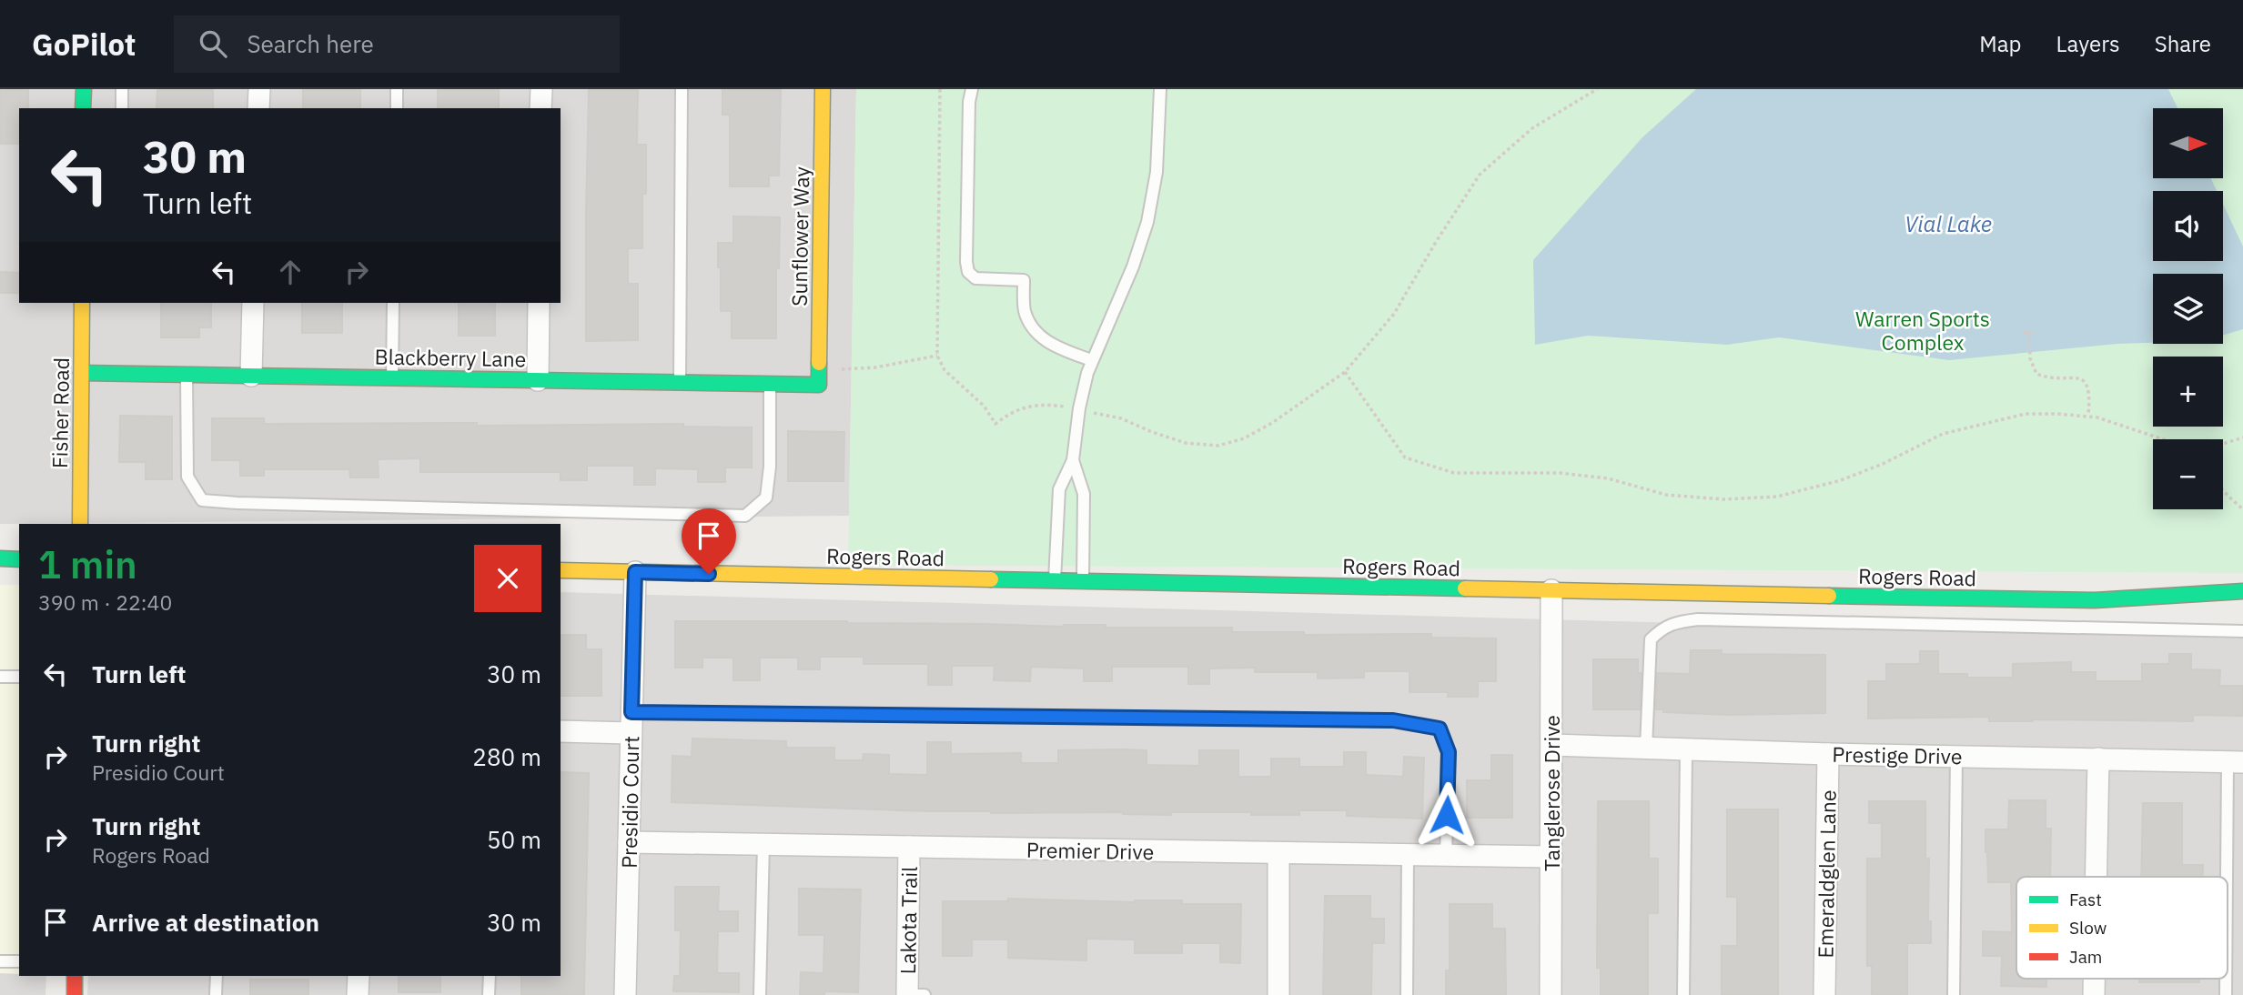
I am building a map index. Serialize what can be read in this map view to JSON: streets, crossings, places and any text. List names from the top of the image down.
{
  "streets": {
    "street": [
      "Sunflower Way",
      "Blackberry Lane",
      "Fisher Road",
      "Rogers Road",
      "Prestige Drive",
      "Tanglerose Drive",
      "Presidio Court",
      "Premier Drive",
      "Emeraldglen Lane",
      "Lakota Trail"
    ]
  },
  "crossings": [
    ["Sunflower Way", "Blackberry Lane"],
    ["Blackberry Lane", "Fisher Road"],
    ["Rogers Road", "Tanglerose Drive"],
    ["Rogers Road", "Presidio Court"],
    ["Prestige Drive", "Tanglerose Drive"],
    ["Prestige Drive", "Emeraldglen Lane"],
    ["Tanglerose Drive", "Premier Drive"],
    ["Presidio Court", "Premier Drive"],
    ["Premier Drive", "Lakota Trail"]
  ],
  "water": ["Vial Lake"],
  "parks": ["Warren Sports Complex"],
  "legend": ["Fast", "Slow", "Jam"],
  "north": "right",
  "page": {
    "header": "GoPilot",
    "search": "Search here",
    "nav": ["Map", "Layers", "Share"],
    "map_buttons": ["+", "−"],
    "turn": ["30 m", "Turn left"],
    "heading": ["1 min", "390 m · 22:40"],
    "list": [
      {
        "name": "Turn left",
        "value": "30 m"
      },
      {
        "name": "Turn right",
        "note": "Presidio Court",
        "value": "280 m"
      },
      {
        "name": "Turn right",
        "note": "Rogers Road",
        "value": "50 m"
      },
      {
        "name": "Arrive at destination",
        "value": "30 m"
      }
    ]
  }
}
